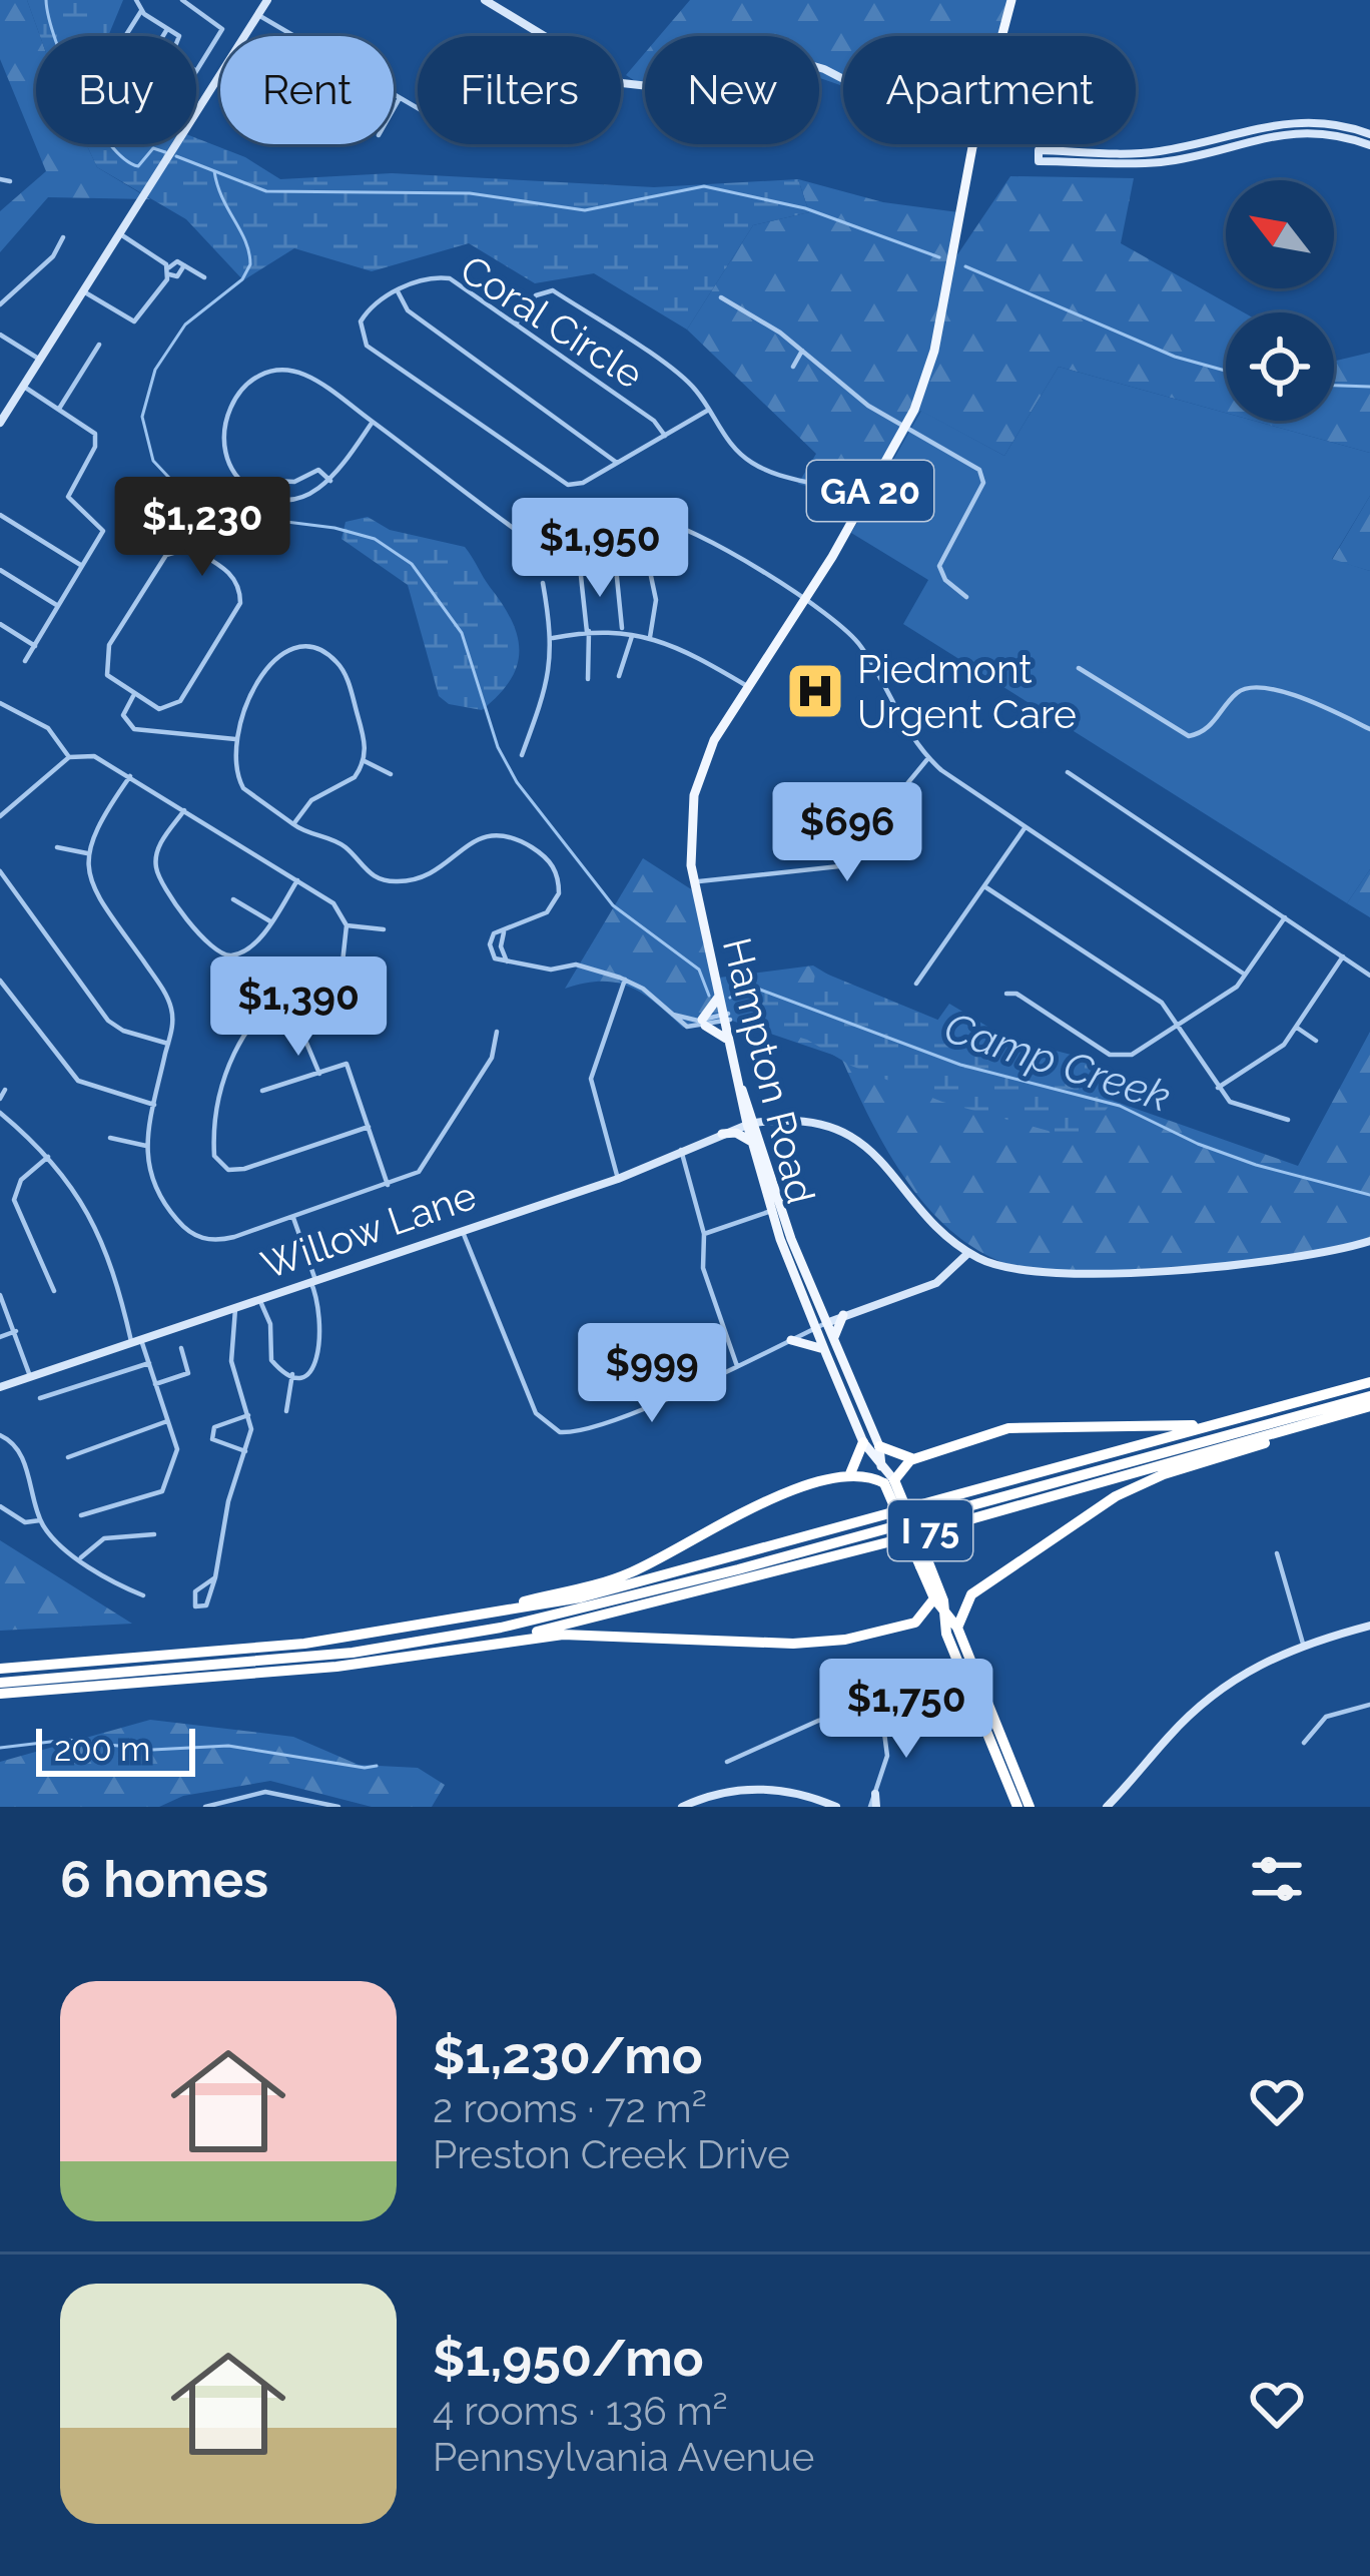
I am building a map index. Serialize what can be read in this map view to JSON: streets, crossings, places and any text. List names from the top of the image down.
{
  "streets": {
    "highway": ["GA 20", "Hampton Road", "I 75"],
    "street": ["Coral Circle", "Willow Lane"]
  },
  "crossings": [
    ["Hampton Road", "Willow Lane"]
  ],
  "water": ["Camp Creek"],
  "places": {
    "hospital": ["Piedmont Urgent Care"]
  },
  "scale_bar": "200 m",
  "north": "top left",
  "page": {
    "chip": [
      "Buy",
      "Rent",
      "Filters",
      "New",
      "Apartment"
    ],
    "price": [
      "$1,230",
      "$1,950",
      "$696",
      "$1,390",
      "$999",
      "$1,750"
    ],
    "scale": "200 m",
    "heading": "6 homes",
    "list": [
      {
        "name": "$1,230/mo",
        "note": "2 rooms · 72 m² · Preston Creek Drive"
      },
      {
        "name": "$1,950/mo",
        "note": "4 rooms · 136 m² · Pennsylvania Avenue"
      }
    ]
  }
}
